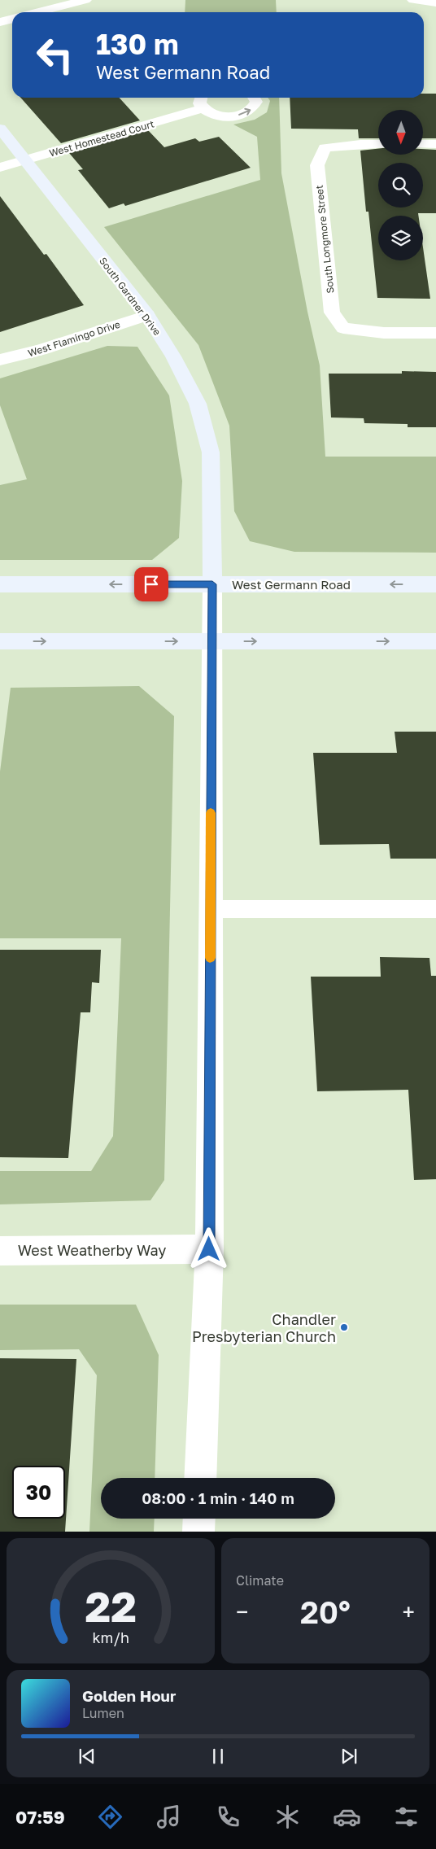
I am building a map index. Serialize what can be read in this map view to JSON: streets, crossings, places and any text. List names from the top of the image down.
{
  "streets": {
    "street": [
      "West Homestead Court",
      "South Longmore Street",
      "South Gardner Drive",
      "West Flamingo Drive",
      "West Germann Road",
      "West Weatherby Way"
    ]
  },
  "crossings": [
    ["West Homestead Court", "South Gardner Drive"],
    ["South Gardner Drive", "West Flamingo Drive"],
    ["South Gardner Drive", "West Germann Road"]
  ],
  "places": ["Chandler Presbyterian Church"],
  "north": "bottom",
  "page": {
    "turn": ["130 m", "West Germann Road"],
    "limit": "30",
    "trip": "08:00 · 1 min · 140 m",
    "tile": "Climate",
    "heat": ["−", "20°", "+"],
    "song": ["Golden Hour", "Lumen"],
    "tabs": "07:59",
    "gauge": ["22", "km/h"]
  }
}
